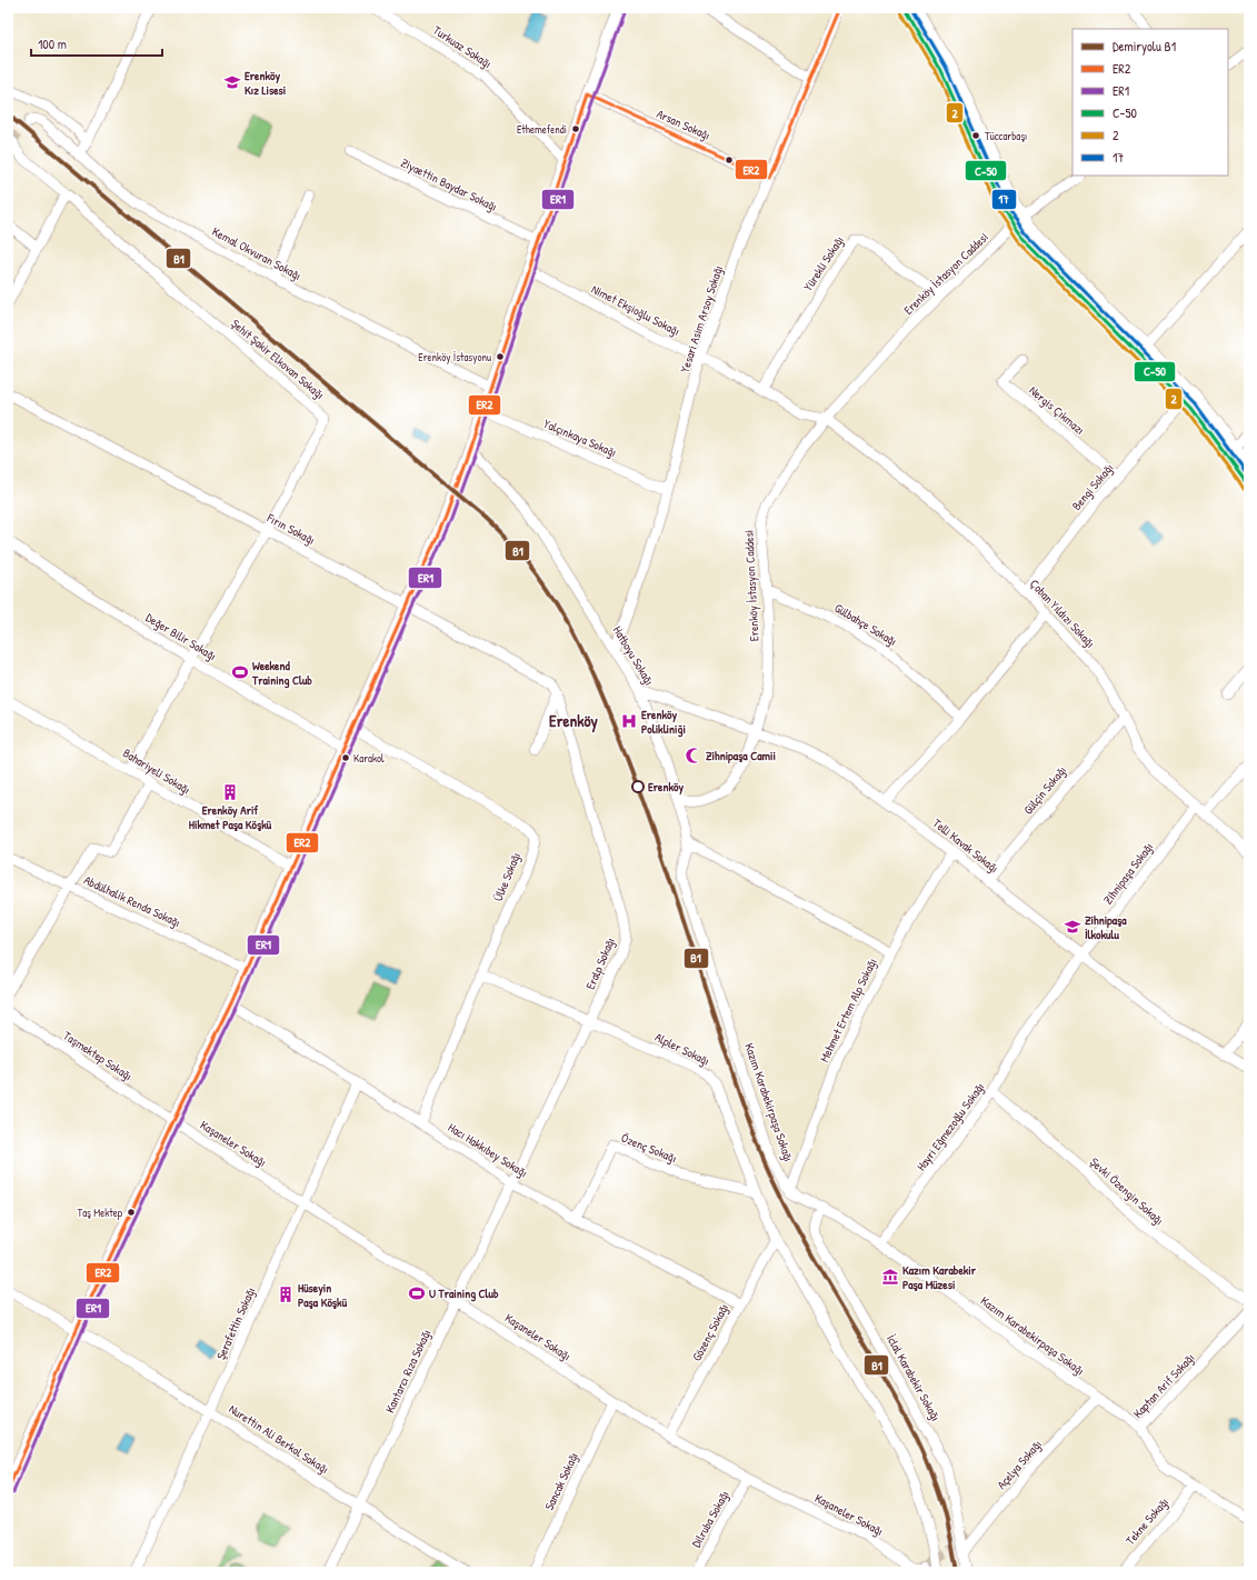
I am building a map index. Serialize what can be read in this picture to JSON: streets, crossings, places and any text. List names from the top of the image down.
{
  "streets": {
    "street": [
      "Turkuaz Sokağı",
      "Arsan Sokağı",
      "Ziyaettin Baydar Sokağı",
      "Kemal Okvuran Sokağı",
      "Yürekli Sokağı",
      "Erenköy İstasyon Caddesi",
      "Nimet Ekşioğlu Sokağı",
      "Yesari Asim Arsoy Sokağı",
      "Şehit Şakir Elkovan Sokağı",
      "Nergis Çıkmazı",
      "Yalçınkaya Sokağı",
      "Bengi Sokağı",
      "Fırın Sokağı",
      "Çoban Yıldızı Sokağı",
      "Gülbahçe Sokağı",
      "Değer Bilir Sokağı",
      "Hatboyu Sokağı",
      "Bahariyeli Sokağı",
      "Gülçin Sokağı",
      "Telli Kavak Sokağı",
      "Zihnipaşa Sokağı",
      "Ülke Sokağı",
      "Abdülhalik Renda Sokağı",
      "Eralp Sokağı",
      "Mehmet Ertem Alp Sokağı",
      "Alpler Sokağı",
      "Taşmektep Sokağı",
      "Kazım Karabekirpaşa Sokağı",
      "Hayri Eğmezoğlu Sokağı",
      "Kaşaneler Sokağı",
      "Özenç Sokağı",
      "Hacı Hakkıbey Sokağı",
      "Şevki Özengin Sokağı",
      "Şerafettin Sokağı",
      "Gözenç Sokağı",
      "Kantarcı Rıza Sokağı",
      "İclal Karabekir Sokağı",
      "Kaptan Arif Sokağı",
      "Nurettin Ali Berkol Sokağı",
      "Açelya Sokağı",
      "Sancak Sokağı",
      "Dilruba Sokağı",
      "Tekne Sokağı"
    ]
  },
  "crossings": [
    ["Arsan Sokağı", "Yesari Asim Arsoy Sokağı"],
    ["Yürekli Sokağı", "Erenköy İstasyon Caddesi"],
    ["Yürekli Sokağı", "Nimet Ekşioğlu Sokağı"],
    ["Erenköy İstasyon Caddesi", "Nimet Ekşioğlu Sokağı"],
    ["Erenköy İstasyon Caddesi", "Çoban Yıldızı Sokağı"],
    ["Erenköy İstasyon Caddesi", "Gülbahçe Sokağı"],
    ["Erenköy İstasyon Caddesi", "Hatboyu Sokağı"],
    ["Erenköy İstasyon Caddesi", "Telli Kavak Sokağı"],
    ["Nimet Ekşioğlu Sokağı", "Yesari Asim Arsoy Sokağı"],
    ["Nimet Ekşioğlu Sokağı", "Çoban Yıldızı Sokağı"],
    ["Yesari Asim Arsoy Sokağı", "Yalçınkaya Sokağı"],
    ["Yesari Asim Arsoy Sokağı", "Hatboyu Sokağı"],
    ["Şehit Şakir Elkovan Sokağı", "Fırın Sokağı"],
    ["Şehit Şakir Elkovan Sokağı", "Değer Bilir Sokağı"],
    ["Şehit Şakir Elkovan Sokağı", "Bahariyeli Sokağı"],
    ["Nergis Çıkmazı", "Bengi Sokağı"],
    ["Bengi Sokağı", "Çoban Yıldızı Sokağı"],
    ["Fırın Sokağı", "Eralp Sokağı"],
    ["Çoban Yıldızı Sokağı", "Gülçin Sokağı"],
    ["Çoban Yıldızı Sokağı", "Zihnipaşa Sokağı"],
    ["Hatboyu Sokağı", "Telli Kavak Sokağı"],
    ["Hatboyu Sokağı", "Kazım Karabekirpaşa Sokağı"],
    ["Gülçin Sokağı", "Telli Kavak Sokağı"],
    ["Telli Kavak Sokağı", "Zihnipaşa Sokağı"],
    ["Telli Kavak Sokağı", "Mehmet Ertem Alp Sokağı"],
    ["Telli Kavak Sokağı", "Hayri Eğmezoğlu Sokağı"],
    ["Zihnipaşa Sokağı", "Hayri Eğmezoğlu Sokağı"],
    ["Ülke Sokağı", "Alpler Sokağı"],
    ["Ülke Sokağı", "Hacı Hakkıbey Sokağı"],
    ["Eralp Sokağı", "Alpler Sokağı"],
    ["Eralp Sokağı", "Hacı Hakkıbey Sokağı"],
    ["Eralp Sokağı", "Kantarcı Rıza Sokağı"],
    ["Mehmet Ertem Alp Sokağı", "Kazım Karabekirpaşa Sokağı"],
    ["Alpler Sokağı", "Özenç Sokağı"],
    ["Alpler Sokağı", "Gözenç Sokağı"],
    ["Taşmektep Sokağı", "Kaşaneler Sokağı"],
    ["Kazım Karabekirpaşa Sokağı", "Hayri Eğmezoğlu Sokağı"],
    ["Kazım Karabekirpaşa Sokağı", "İclal Karabekir Sokağı"],
    ["Kazım Karabekirpaşa Sokağı", "Kaptan Arif Sokağı"],
    ["Kazım Karabekirpaşa Sokağı", "Açelya Sokağı"],
    ["Hayri Eğmezoğlu Sokağı", "Şevki Özengin Sokağı"],
    ["Kaşaneler Sokağı", "Şerafettin Sokağı"],
    ["Kaşaneler Sokağı", "Gözenç Sokağı"],
    ["Kaşaneler Sokağı", "Kantarcı Rıza Sokağı"],
    ["Kaşaneler Sokağı", "Sancak Sokağı"],
    ["Kaşaneler Sokağı", "Dilruba Sokağı"],
    ["Özenç Sokağı", "Hacı Hakkıbey Sokağı"],
    ["Hacı Hakkıbey Sokağı", "Şerafettin Sokağı"],
    ["Hacı Hakkıbey Sokağı", "Gözenç Sokağı"],
    ["Hacı Hakkıbey Sokağı", "Kantarcı Rıza Sokağı"],
    ["Şerafettin Sokağı", "Nurettin Ali Berkol Sokağı"],
    ["Kantarcı Rıza Sokağı", "Nurettin Ali Berkol Sokağı"],
    ["İclal Karabekir Sokağı", "Açelya Sokağı"],
    ["Kaptan Arif Sokağı", "Tekne Sokağı"]
  ],
  "districts": ["Erenköy"],
  "places": {
    "school or university": ["Erenköy Kız Lisesi", "Zihnipaşa İlkokulu"],
    "other": [
      "Ethemefendi",
      "Tüccarbaşı",
      "Erenköy İstasyonu",
      "Karakol",
      "Erenköy",
      "Taş Mektep"
    ],
    "sports": ["Weekend Training Club", "U Training Club"],
    "hospital": ["Erenköy Polikliniği"],
    "mosque": ["Zihnipaşa Camii"],
    "building": ["Erenköy Arif Hikmet Paşa Köşkü", "Hüseyin Paşa Köşkü"],
    "museum": ["Kazım Karabekir Paşa Müzesi"]
  },
  "lines": [
    "transit line ER2",
    "transit line C-50",
    "transit line 17",
    "transit line ER1",
    "transit line 2",
    "rail line B1"
  ],
  "legend": [
    "Demiryolu B1",
    "ER2",
    "ER1",
    "C-50",
    "2",
    "17"
  ],
  "scale_bar": "100 m"
}
